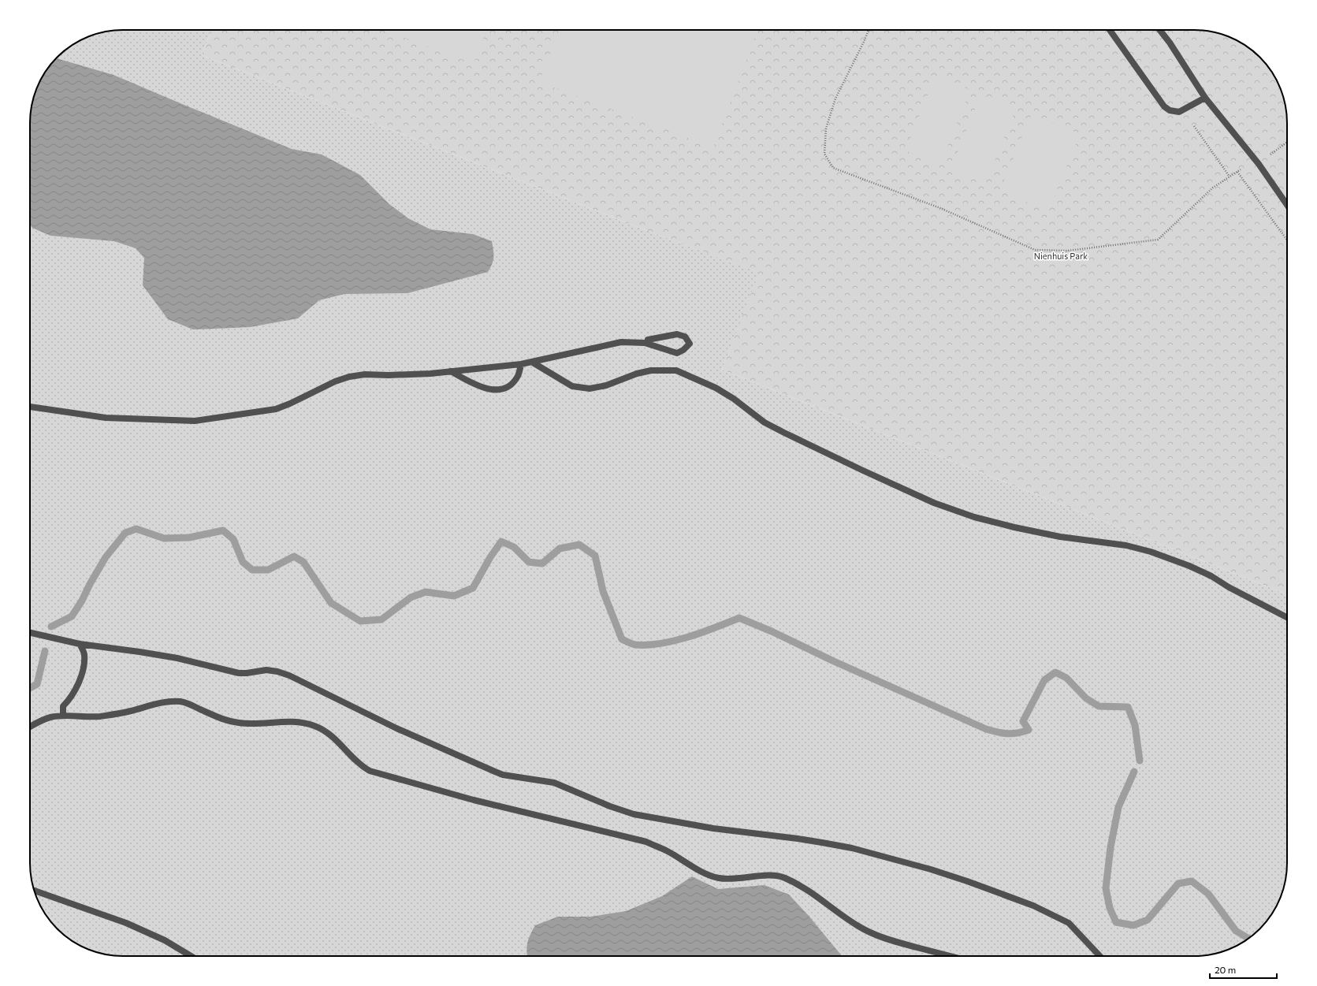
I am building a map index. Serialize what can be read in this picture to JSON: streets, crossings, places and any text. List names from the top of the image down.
{
  "parks": ["Nienhuis Park"],
  "scale_bar": "20 m"
}
